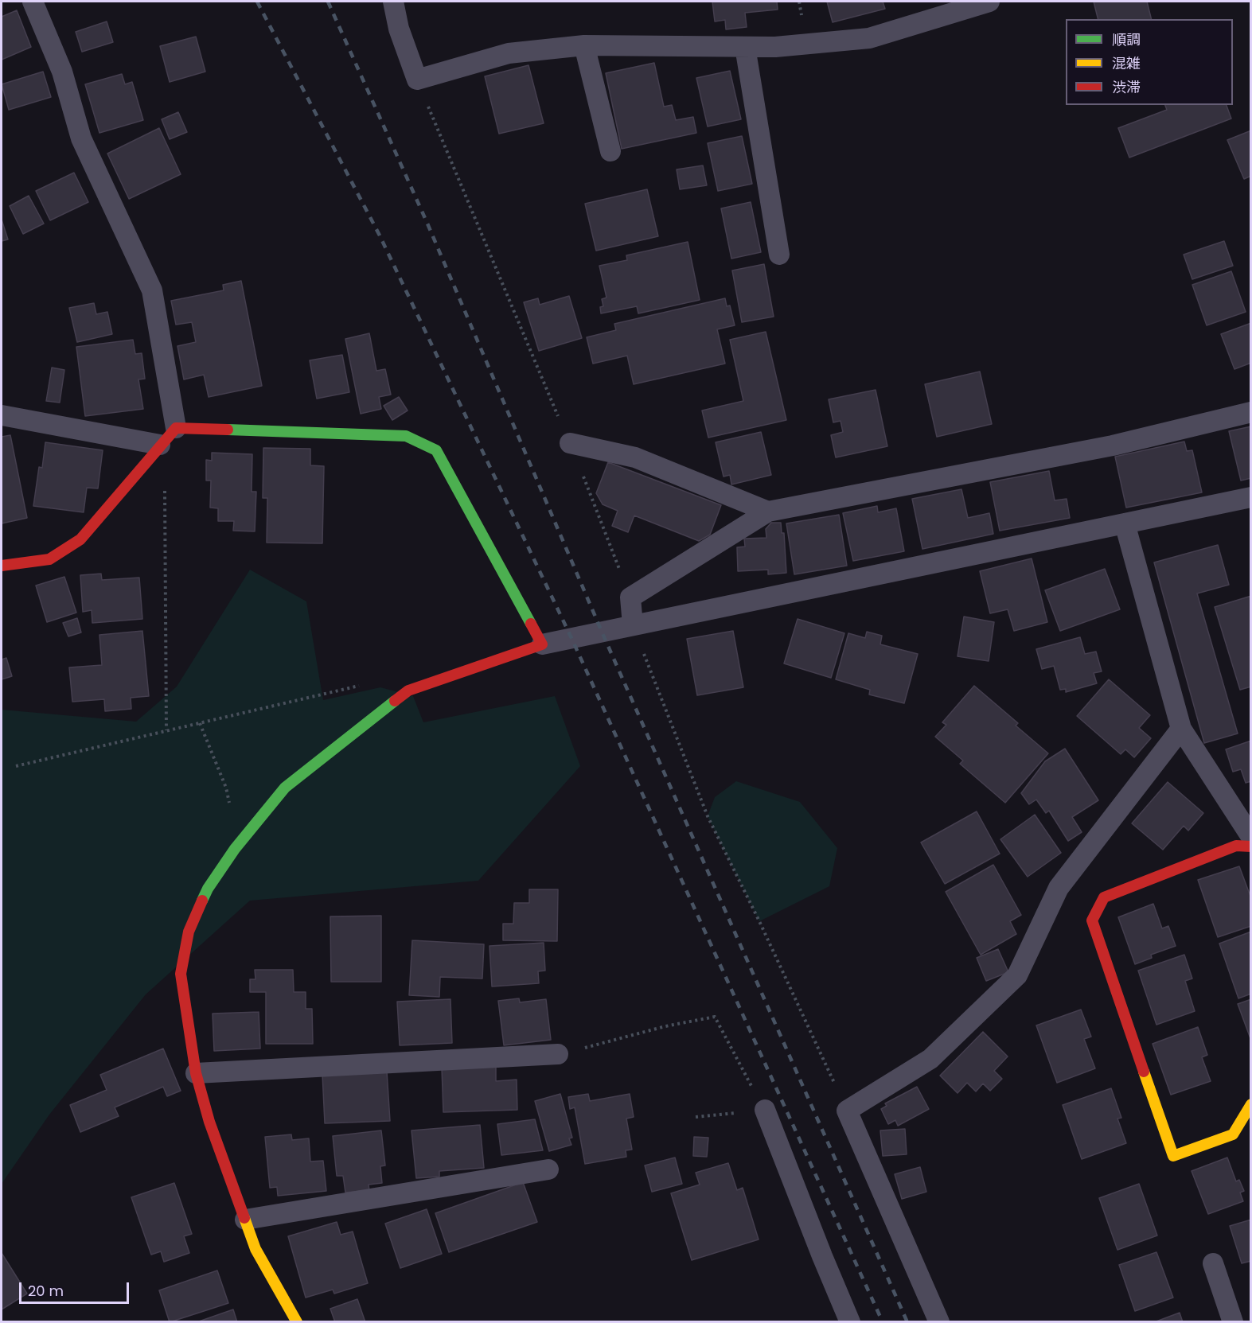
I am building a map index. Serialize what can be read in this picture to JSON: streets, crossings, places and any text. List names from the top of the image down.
{
  "legend": ["順調", "混雑", "渋滞"],
  "scale_bar": "20 m"
}
